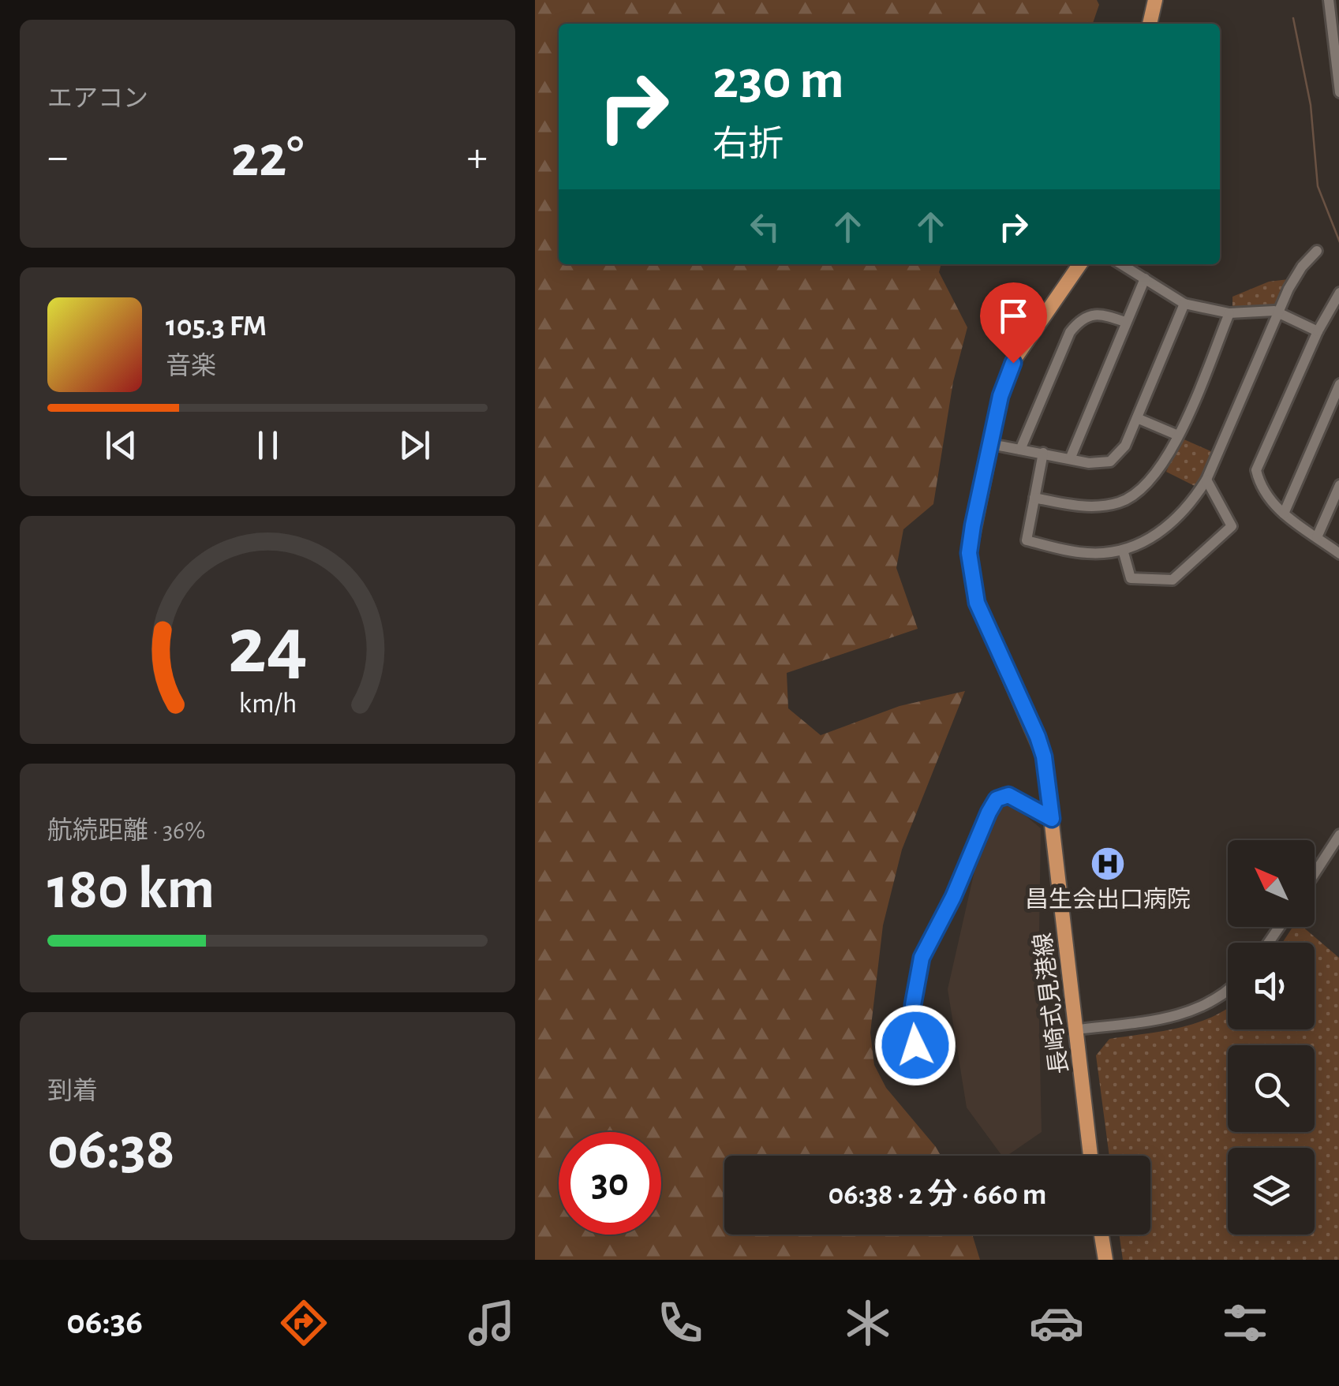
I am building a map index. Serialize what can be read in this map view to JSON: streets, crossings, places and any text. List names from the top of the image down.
{
  "streets": {
    "main road": ["長崎式見港線"]
  },
  "places": {
    "hospital": ["昌生会出口病院"]
  },
  "north": "top left",
  "page": {
    "tile": [
      "エアコン",
      ["航続距離 · 36%", "180 km"],
      ["到着", "06:38"]
    ],
    "turn": ["230 m", "右折"],
    "heat": ["−", "22°", "+"],
    "song": ["105.3 FM", "音楽"],
    "limit": "30",
    "trip": "06:38 · 2 分 · 660 m",
    "tabs": "06:36",
    "gauge": ["24", "km/h"]
  }
}
